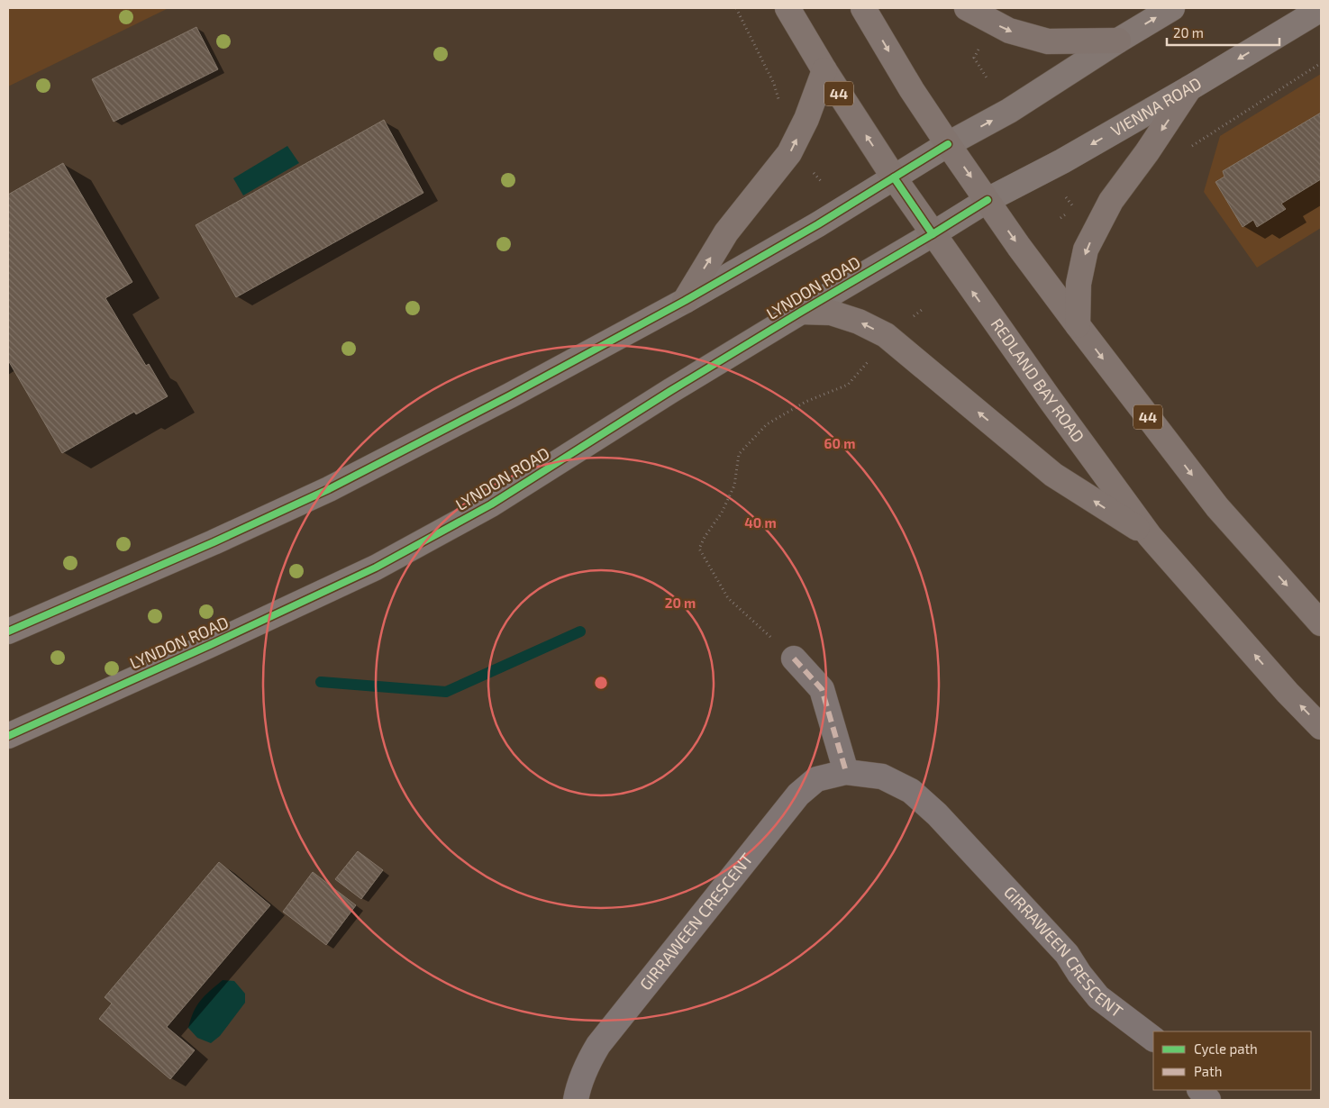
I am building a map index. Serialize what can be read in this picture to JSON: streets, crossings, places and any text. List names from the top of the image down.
{
  "streets": {
    "main road": [
      "44",
      "VIENNA ROAD",
      "LYNDON ROAD",
      "REDLAND BAY ROAD"
    ],
    "street": ["GIRRAWEEN CRESCENT"]
  },
  "crossings": [
    ["44", "VIENNA ROAD"],
    ["44", "LYNDON ROAD"],
    ["VIENNA ROAD", "LYNDON ROAD"],
    ["LYNDON ROAD", "REDLAND BAY ROAD"]
  ],
  "legend": ["Cycle path", "Path"],
  "scale_bar": "20 m",
  "rings": ["60 m", "40 m", "20 m"]
}
